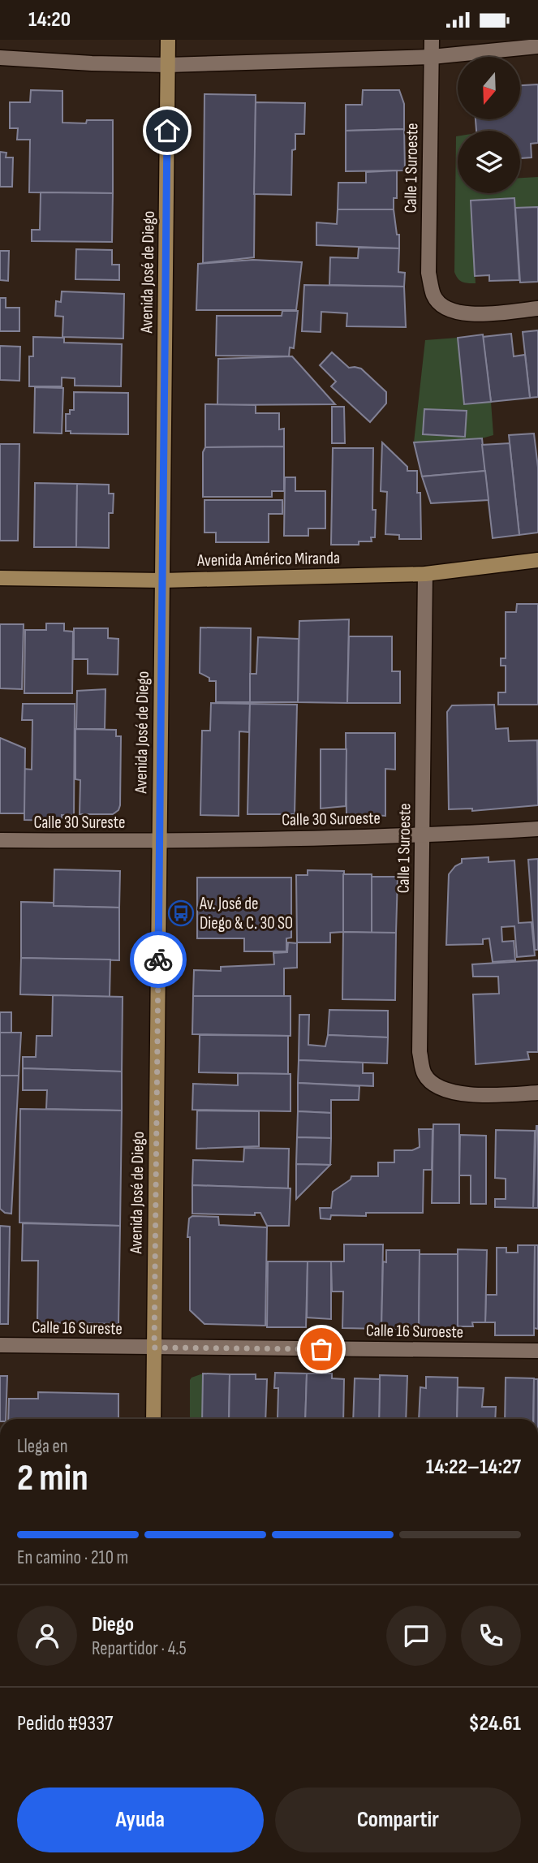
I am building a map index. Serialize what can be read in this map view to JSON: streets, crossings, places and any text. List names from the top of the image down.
{
  "streets": {
    "main road": ["Avenida José de Diego", "Avenida Américo Miranda"],
    "street": [
      "Calle 1 Suroeste",
      "Calle 30 Suroeste",
      "Calle 30 Sureste",
      "Calle 16 Sureste",
      "Calle 16 Suroeste"
    ]
  },
  "crossings": [
    ["Calle 1 Suroeste", "Avenida Américo Miranda"],
    ["Calle 1 Suroeste", "Calle 30 Suroeste"],
    ["Avenida José de Diego", "Avenida Américo Miranda"],
    ["Avenida José de Diego", "Calle 30 Suroeste"],
    ["Avenida José de Diego", "Calle 30 Sureste"],
    ["Avenida José de Diego", "Calle 16 Sureste"],
    ["Avenida José de Diego", "Calle 16 Suroeste"],
    ["Calle 30 Suroeste", "Calle 30 Sureste"],
    ["Calle 16 Sureste", "Calle 16 Suroeste"]
  ],
  "places": {
    "bus stop": ["Av. José de Diego & C. 30 SO"]
  },
  "north": "bottom",
  "page": {
    "status": "14:20",
    "heading": ["2 min", "Llega en", "14:22–14:27"],
    "panel": [
      "Diego",
      "Repartidor · 4.5",
      "Pedido #9337",
      "$24.61"
    ],
    "bar": "En camino · 210 m",
    "buttons": ["Ayuda", "Compartir"]
  }
}
